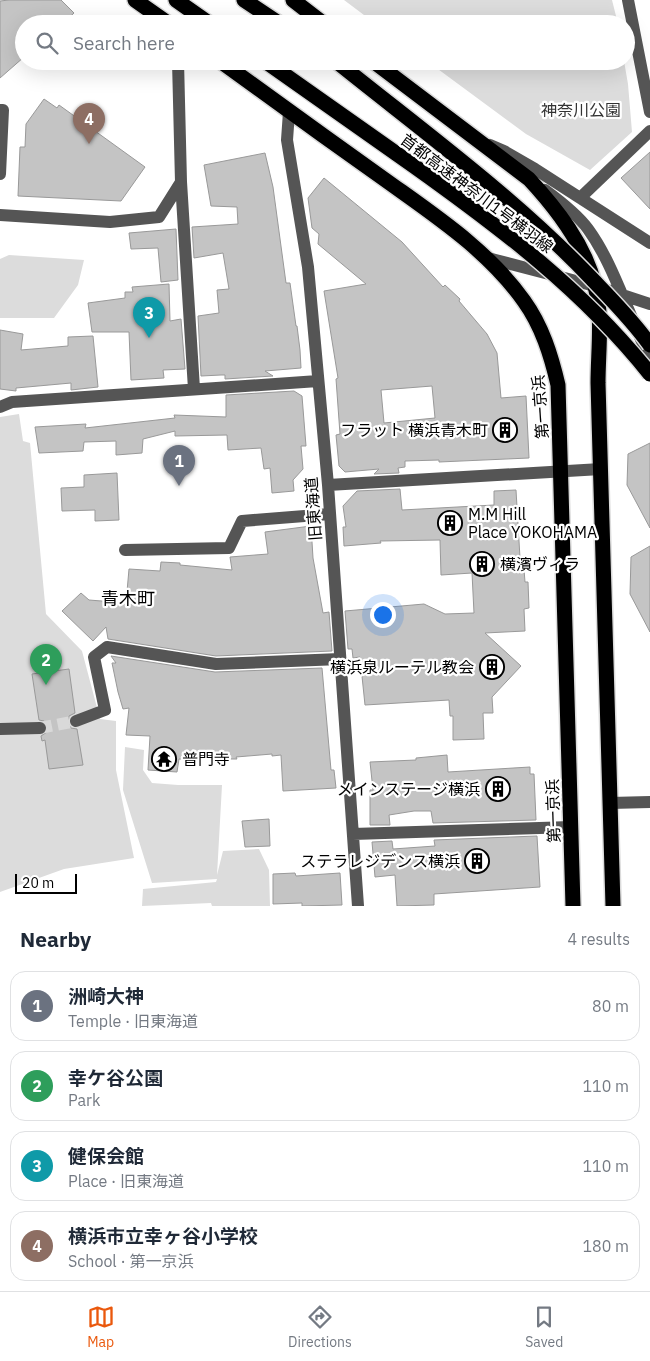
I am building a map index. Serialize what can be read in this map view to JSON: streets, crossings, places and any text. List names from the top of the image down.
{
  "streets": {
    "highway": ["首都高速神奈川1号横羽線", "第一京浜"],
    "street": ["旧東海道"]
  },
  "crossings": [
    ["第一京浜", "旧東海道"]
  ],
  "districts": ["青木町"],
  "parks": ["神奈川公園"],
  "places": {
    "building": [
      "フラット 横浜青木町",
      "M.M Hill Place YOKOHAMA",
      "横濱ヴィラ",
      "横浜泉ルーテル教会",
      "メインステージ横浜",
      "ステラレジデンス横浜"
    ],
    "temple": ["普門寺"]
  },
  "scale_bar": "20 m",
  "page": {
    "search": "Search here",
    "pins": [
      "4",
      "3",
      "1",
      "2"
    ],
    "scale": "20 m",
    "heading": ["Nearby", "4 results"],
    "list": [
      {
        "mark": "1",
        "name": "洲崎大神",
        "note": "Temple · 旧東海道",
        "value": "80 m"
      },
      {
        "mark": "2",
        "name": "幸ケ谷公園",
        "note": "Park",
        "value": "110 m"
      },
      {
        "mark": "3",
        "name": "健保会館",
        "note": "Place · 旧東海道",
        "value": "110 m"
      },
      {
        "mark": "4",
        "name": "横浜市立幸ヶ谷小学校",
        "note": "School · 第一京浜",
        "value": "180 m"
      }
    ],
    "nav": ["Map", "Directions", "Saved"]
  }
}
